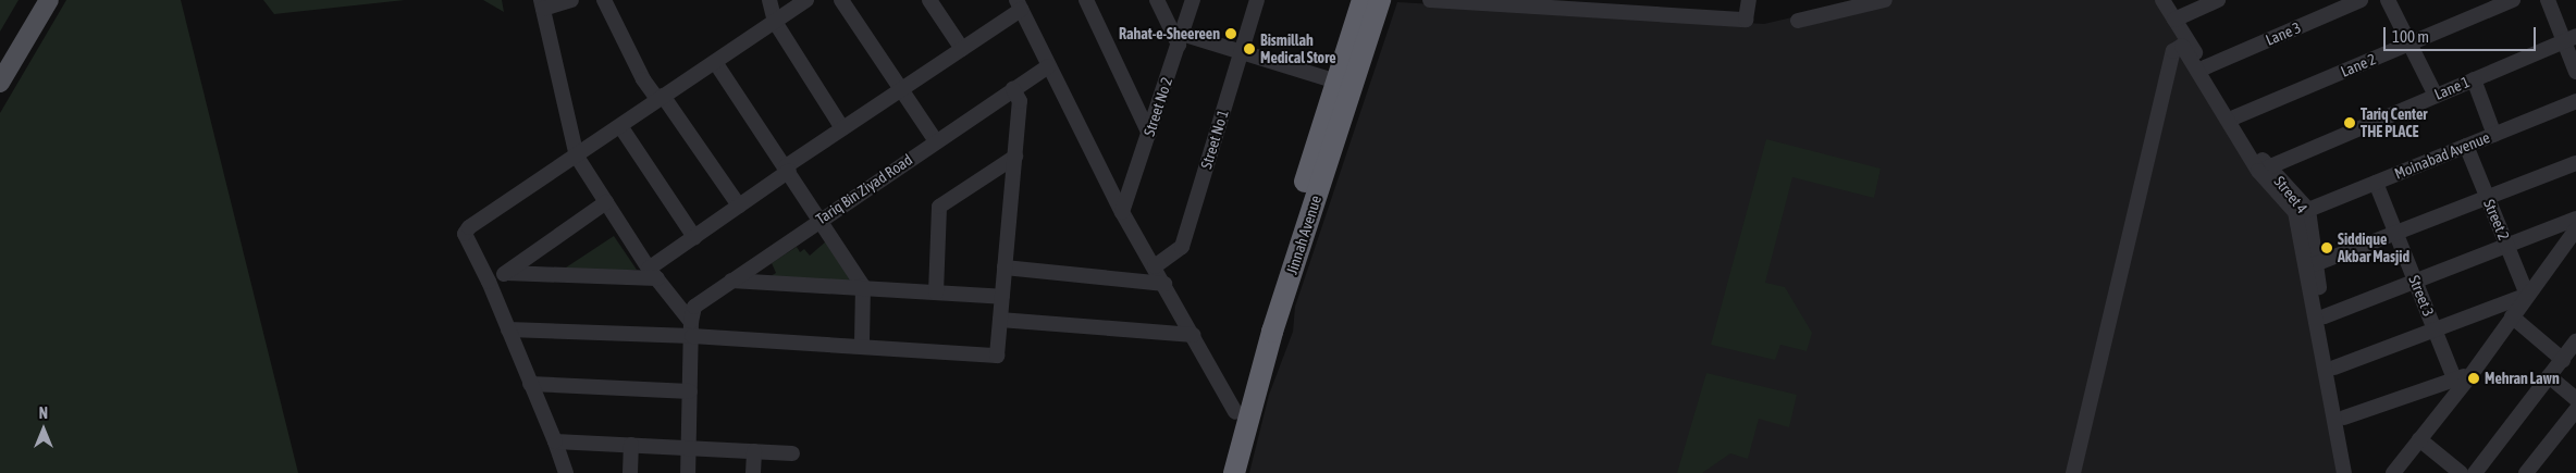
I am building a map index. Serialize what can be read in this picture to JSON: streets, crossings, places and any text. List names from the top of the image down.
{
  "streets": {
    "highway": ["Jinnah Avenue"],
    "street": [
      "Lane 3",
      "Lane 2",
      "Lane 1",
      "Street No 2",
      "Street No 1",
      "Moinabad Avenue",
      "Tariq Bin Ziyad Road",
      "Street 4",
      "Street 2",
      "Street 3"
    ]
  },
  "crossings": [
    ["Lane 3", "Street 4"],
    ["Lane 2", "Street 4"],
    ["Lane 1", "Street 4"],
    ["Moinabad Avenue", "Street 4"],
    ["Moinabad Avenue", "Street 2"],
    ["Moinabad Avenue", "Street 3"]
  ],
  "places": [
    "Rahat-e-Sheereen",
    "Bismillah Medical Store",
    "Tariq Center THE PLACE",
    "Siddique Akbar Masjid",
    "Mehran Lawn"
  ],
  "scale_bar": "100 m",
  "north": "top"
}
